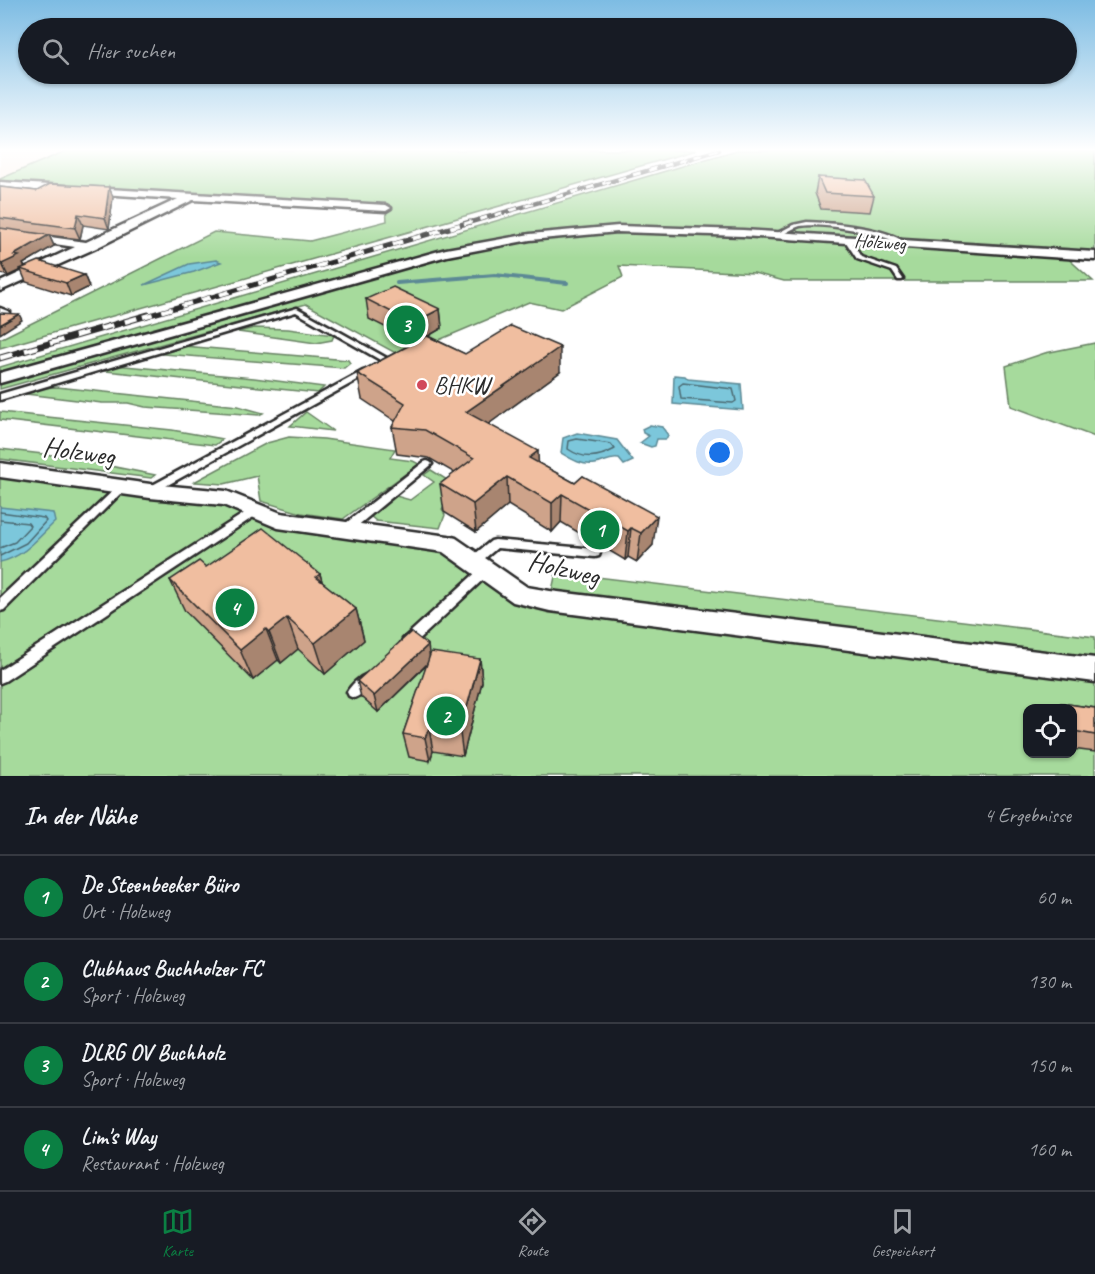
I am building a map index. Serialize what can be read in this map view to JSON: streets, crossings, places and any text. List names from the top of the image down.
{
  "streets": {
    "street": ["Holzweg"]
  },
  "places": ["BHKW"],
  "page": {
    "search": "Hier suchen",
    "pins": [
      "3",
      "1",
      "4",
      "2"
    ],
    "heading": ["In der Nähe", "4 Ergebnisse"],
    "list": [
      {
        "mark": "1",
        "name": "De Steenbeeker Büro",
        "note": "Ort · Holzweg",
        "value": "60 m"
      },
      {
        "mark": "2",
        "name": "Clubhaus Buchholzer FC",
        "note": "Sport · Holzweg",
        "value": "130 m"
      },
      {
        "mark": "3",
        "name": "DLRG OV Buchholz",
        "note": "Sport · Holzweg",
        "value": "150 m"
      },
      {
        "mark": "4",
        "name": "Lim's Way",
        "note": "Restaurant · Holzweg",
        "value": "160 m"
      }
    ],
    "nav": ["Karte", "Route", "Gespeichert"]
  }
}
